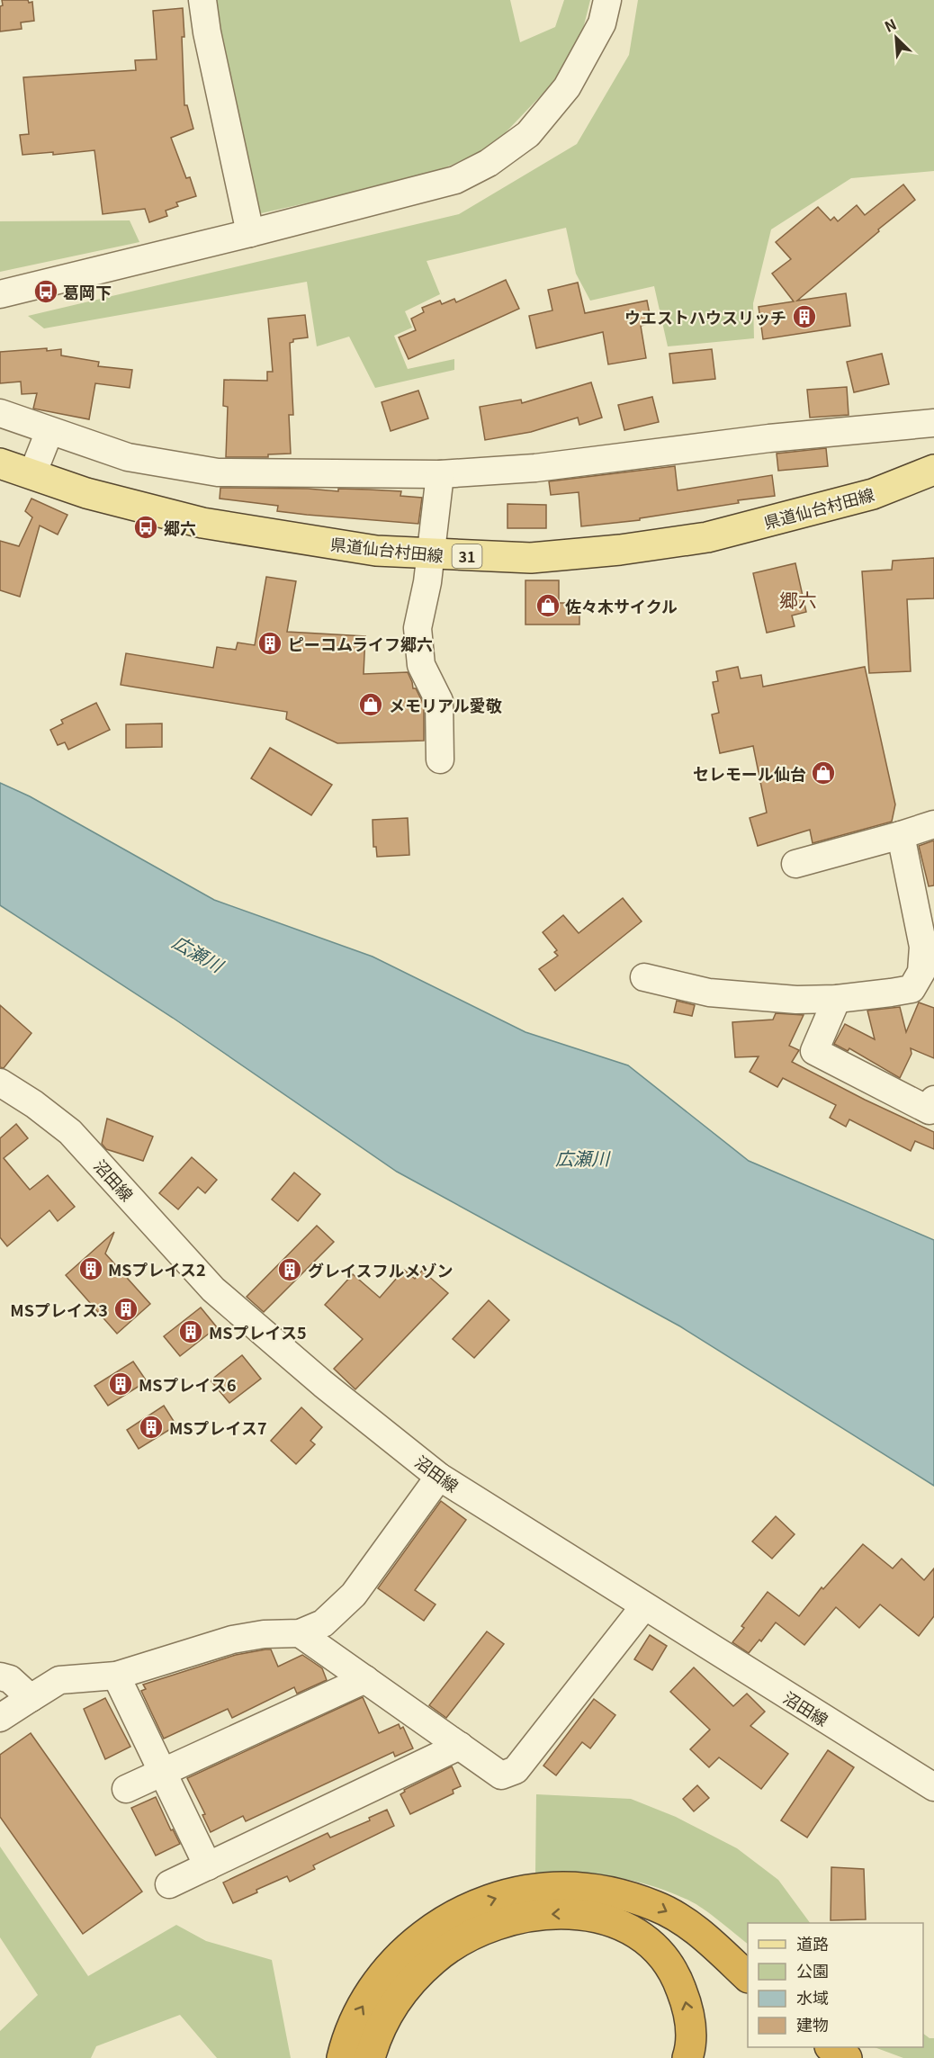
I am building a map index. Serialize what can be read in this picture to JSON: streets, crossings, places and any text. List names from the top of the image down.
{
  "streets": {
    "main road": ["県道仙台村田線", "31"],
    "street": ["沼田線"]
  },
  "districts": ["郷六"],
  "water": ["広瀬川"],
  "places": {
    "bus stop": ["葛岡下", "郷六"],
    "building": [
      "ウエストハウスリッチ",
      "ピーコムライフ郷六",
      "MSプレイス2",
      "グレイスフルメゾン",
      "MSプレイス3",
      "MSプレイス5",
      "MSプレイス6",
      "MSプレイス7"
    ],
    "shop": ["佐々木サイクル", "メモリアル愛敬", "セレモール仙台"]
  },
  "legend": [
    "道路",
    "公園",
    "水域",
    "建物"
  ],
  "north": "top left"
}
